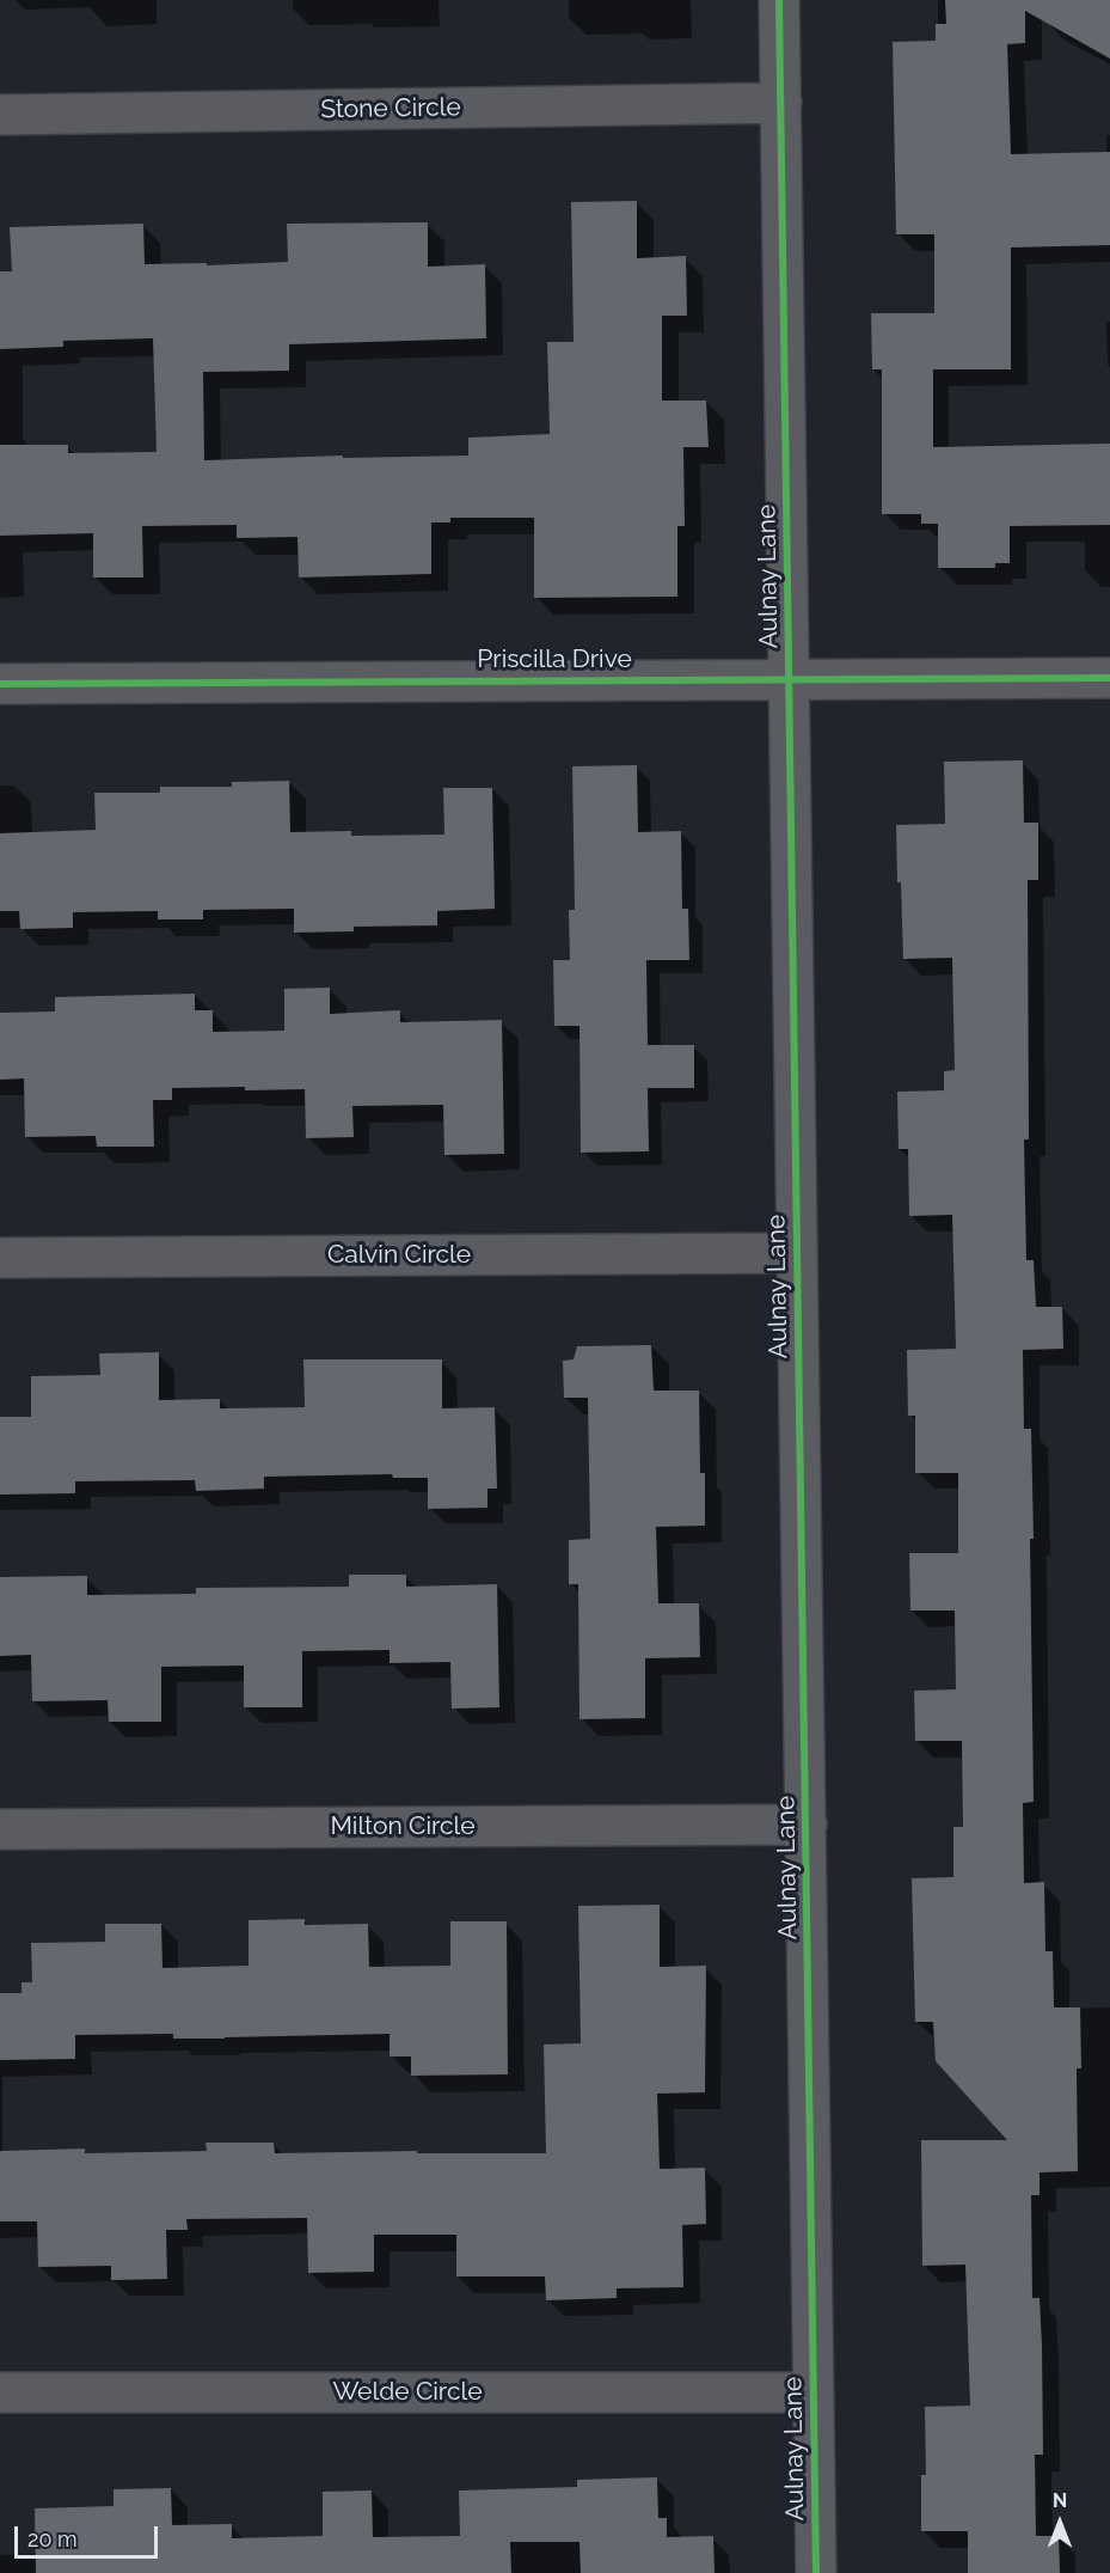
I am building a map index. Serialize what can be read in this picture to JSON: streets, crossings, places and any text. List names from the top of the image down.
{
  "streets": {
    "street": [
      "Stone Circle",
      "Aulnay Lane",
      "Priscilla Drive",
      "Calvin Circle",
      "Milton Circle",
      "Welde Circle"
    ]
  },
  "crossings": [
    ["Stone Circle", "Aulnay Lane"],
    ["Aulnay Lane", "Priscilla Drive"],
    ["Aulnay Lane", "Calvin Circle"],
    ["Aulnay Lane", "Milton Circle"],
    ["Aulnay Lane", "Welde Circle"]
  ],
  "scale_bar": "20 m",
  "north": "top"
}
